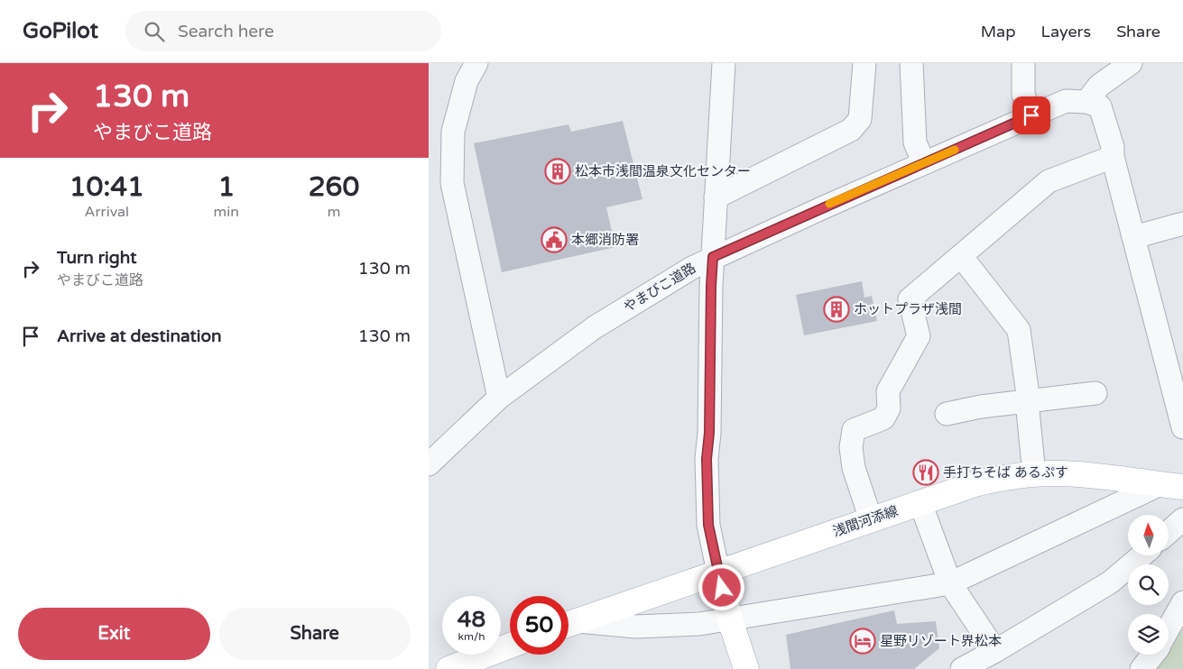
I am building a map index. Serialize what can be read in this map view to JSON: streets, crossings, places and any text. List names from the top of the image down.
{
  "streets": {
    "main road": ["浅間河添線"],
    "street": ["やまびこ道路"]
  },
  "places": {
    "building": ["松本市浅間温泉文化センター", "ホットプラザ浅間"],
    "public building": ["本郷消防署"],
    "restaurant": ["手打ちそば あるぷす"],
    "hotel": ["星野リゾート界松本"]
  },
  "north": "top",
  "page": {
    "header": "GoPilot",
    "search": "Search here",
    "nav": ["Map", "Layers", "Share"],
    "turn": ["130 m", "やまびこ道路"],
    "eta": [
      "10:41",
      "Arrival",
      "1",
      "min",
      "260",
      "m"
    ],
    "list": [
      {
        "name": "Turn right",
        "note": "やまびこ道路",
        "value": "130 m"
      },
      {
        "name": "Arrive at destination",
        "value": "130 m"
      }
    ],
    "speed": "48 km/h",
    "limit": "50",
    "buttons": ["Exit", "Share"]
  }
}
